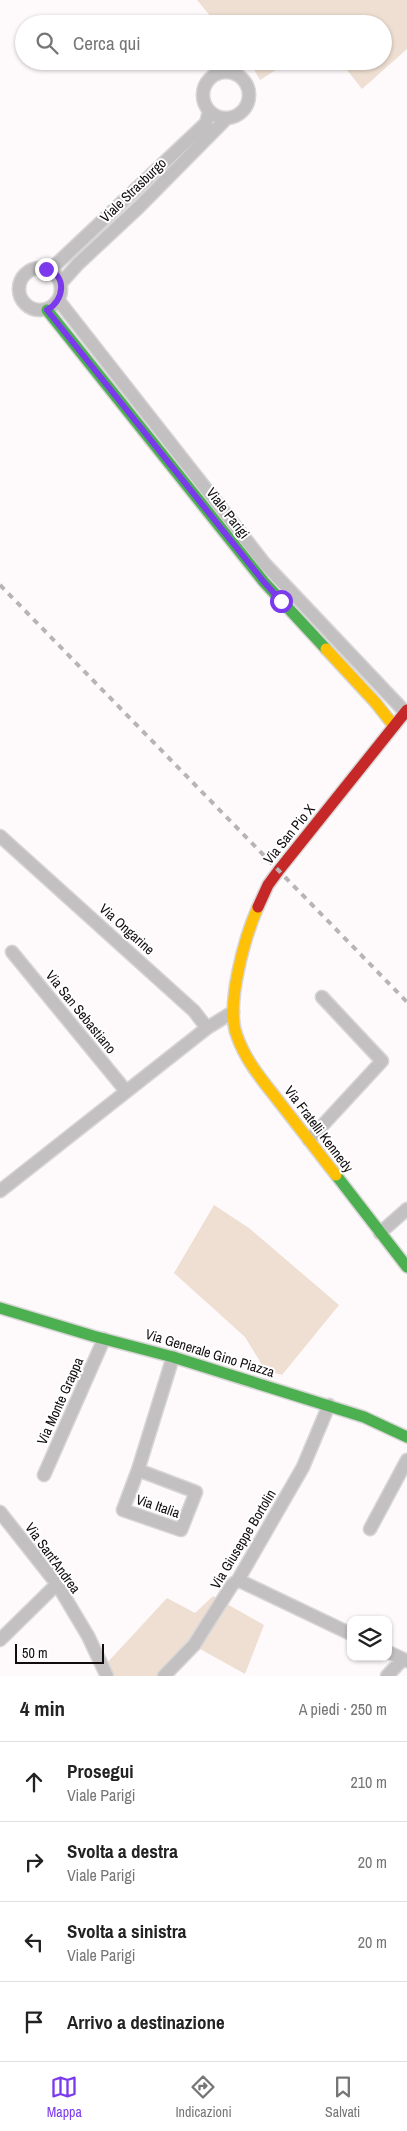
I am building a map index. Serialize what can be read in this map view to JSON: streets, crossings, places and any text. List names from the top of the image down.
{
  "streets": {
    "street": [
      "Viale Strasburgo",
      "Viale Parigi",
      "Via San Pio X",
      "Via Ongarine",
      "Via San Sebastiano",
      "Via Fratelli Kennedy",
      "Via Generale Gino Piazza",
      "Via Monte Grappa",
      "Via Italia",
      "Via Giuseppe Bortolin",
      "Via Sant'Andrea"
    ]
  },
  "crossings": [
    ["Viale Strasburgo", "Viale Parigi"],
    ["Viale Parigi", "Via San Pio X"],
    ["Via San Pio X", "Via Fratelli Kennedy"],
    ["Via Generale Gino Piazza", "Via Monte Grappa"],
    ["Via Generale Gino Piazza", "Via Italia"],
    ["Via Generale Gino Piazza", "Via Giuseppe Bortolin"]
  ],
  "scale_bar": "50 m",
  "page": {
    "search": "Cerca qui",
    "scale": "50 m",
    "heading": ["4 min", "A piedi · 250 m"],
    "list": [
      ["Prosegui", "Viale Parigi", "210 m"],
      ["Svolta a destra", "Viale Parigi", "20 m"],
      ["Svolta a sinistra", "Viale Parigi", "20 m"],
      "Arrivo a destinazione"
    ],
    "nav": ["Mappa", "Indicazioni", "Salvati"]
  }
}
